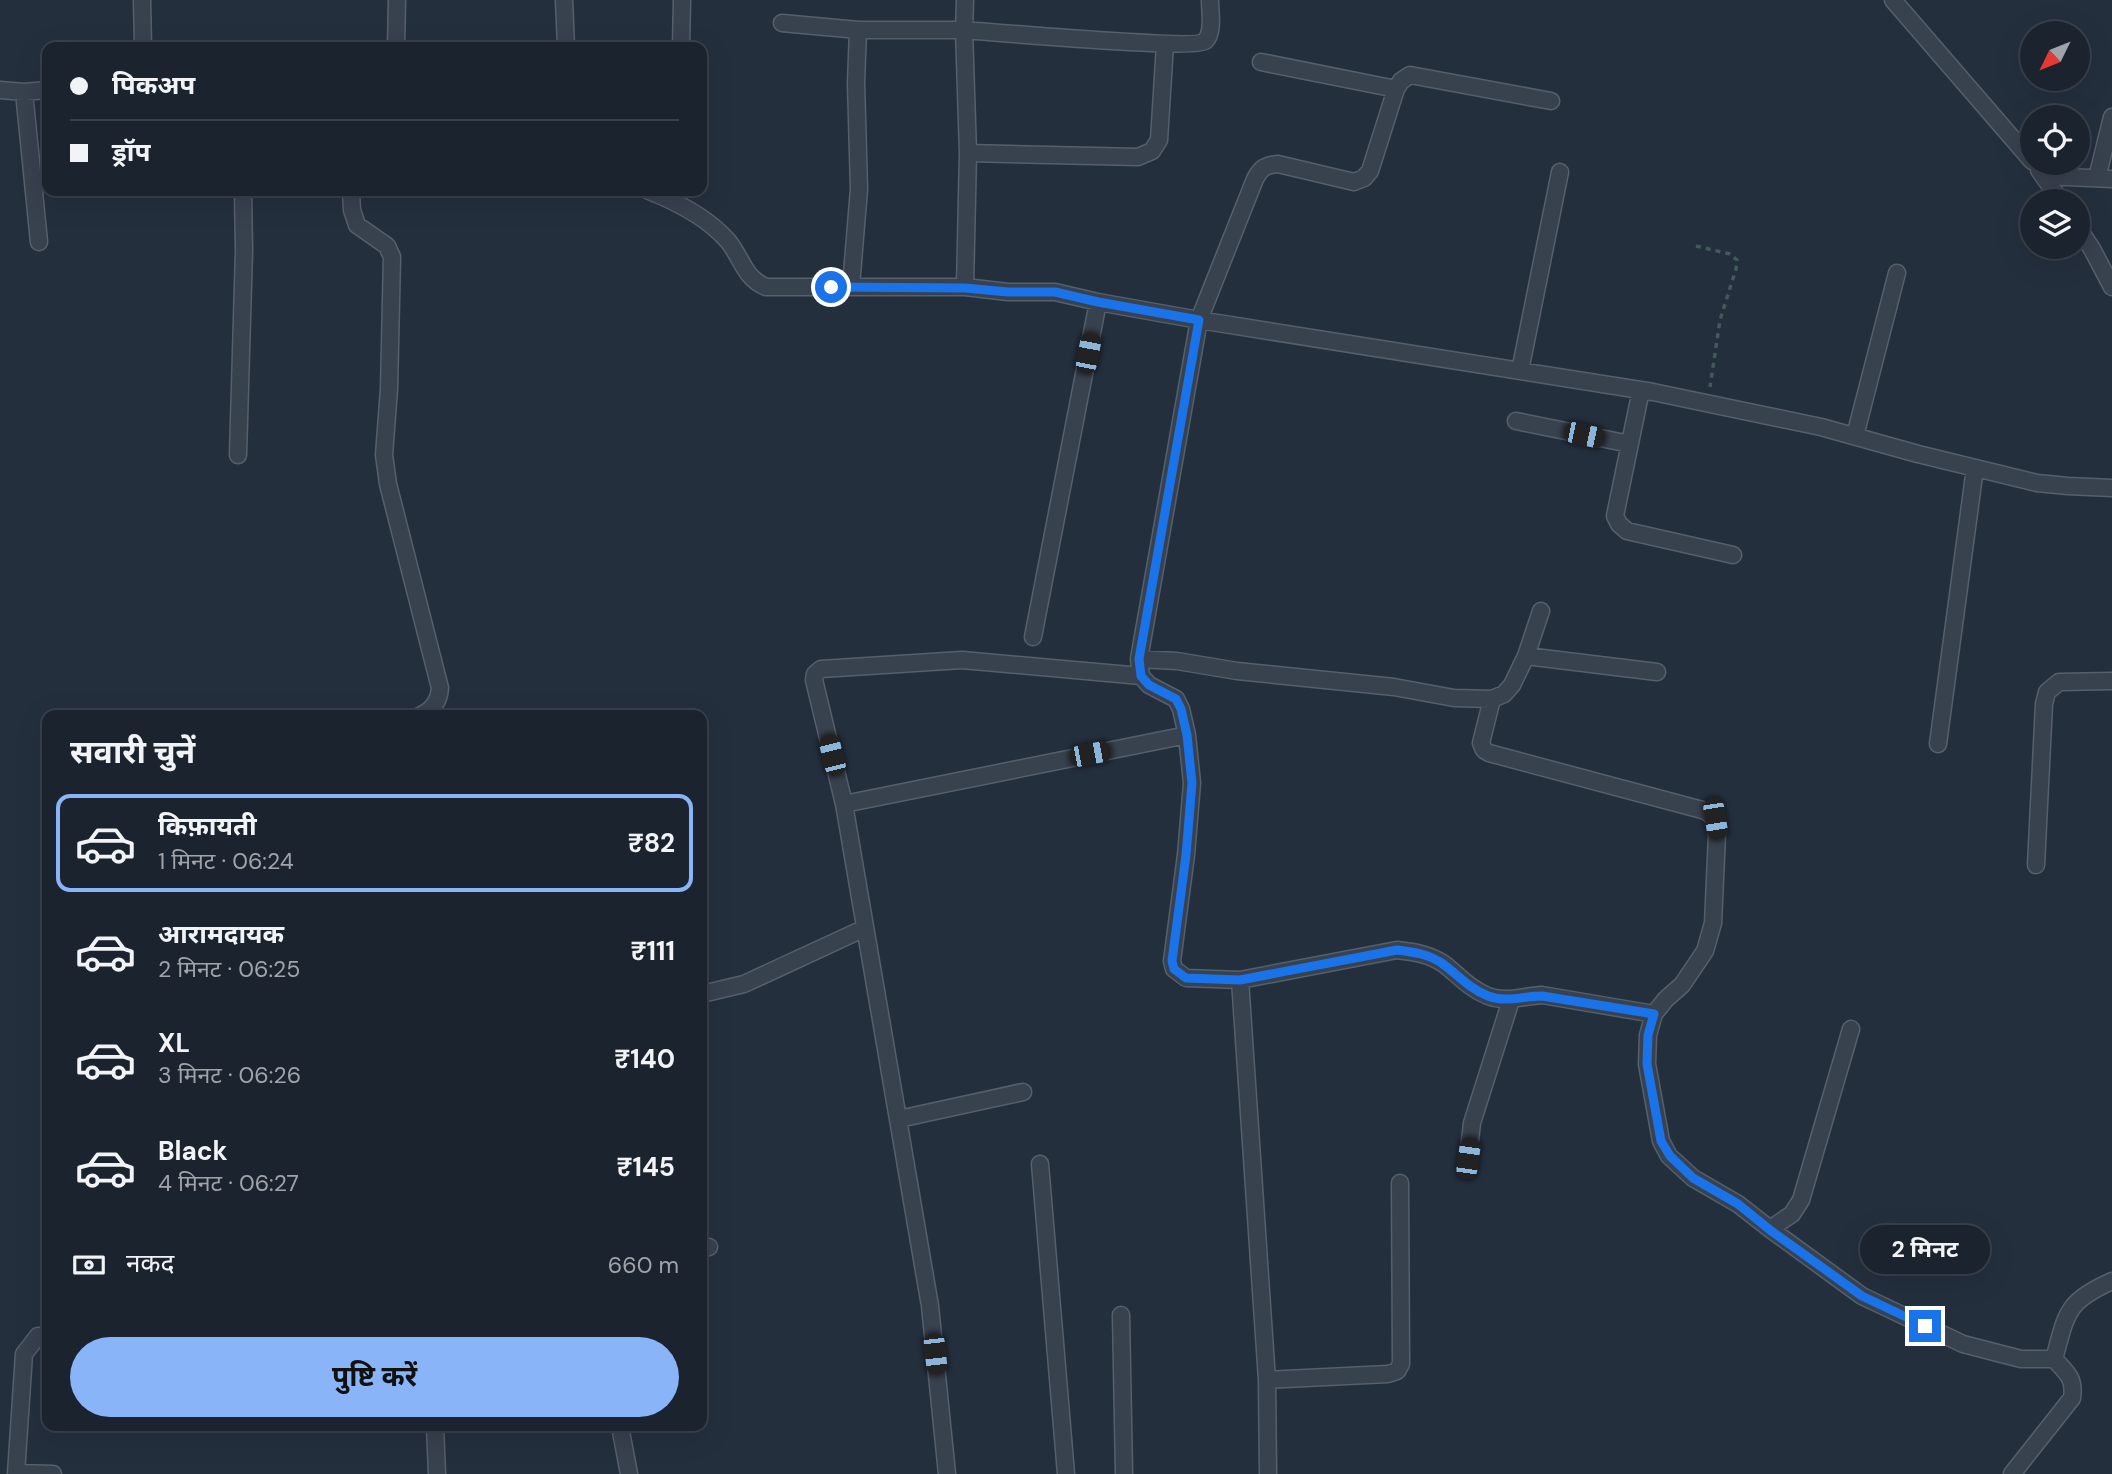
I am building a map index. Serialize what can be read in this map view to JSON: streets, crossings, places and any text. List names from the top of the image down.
{
  "north": "bottom left",
  "page": {
    "banner": ["पिकअप", "ड्रॉप"],
    "heading": "सवारी चुनें",
    "list": [
      {
        "name": "किफ़ायती",
        "note": "1 मिनट · 06:24",
        "value": "₹82"
      },
      {
        "name": "आरामदायक",
        "note": "2 मिनट · 06:25",
        "value": "₹111"
      },
      {
        "name": "XL",
        "note": "3 मिनट · 06:26",
        "value": "₹140"
      },
      {
        "name": "Black",
        "note": "4 मिनट · 06:27",
        "value": "₹145"
      }
    ],
    "bubble": "2 मिनट",
    "pay": ["नकद", "660 m"],
    "buttons": "पुष्टि करें"
  }
}
